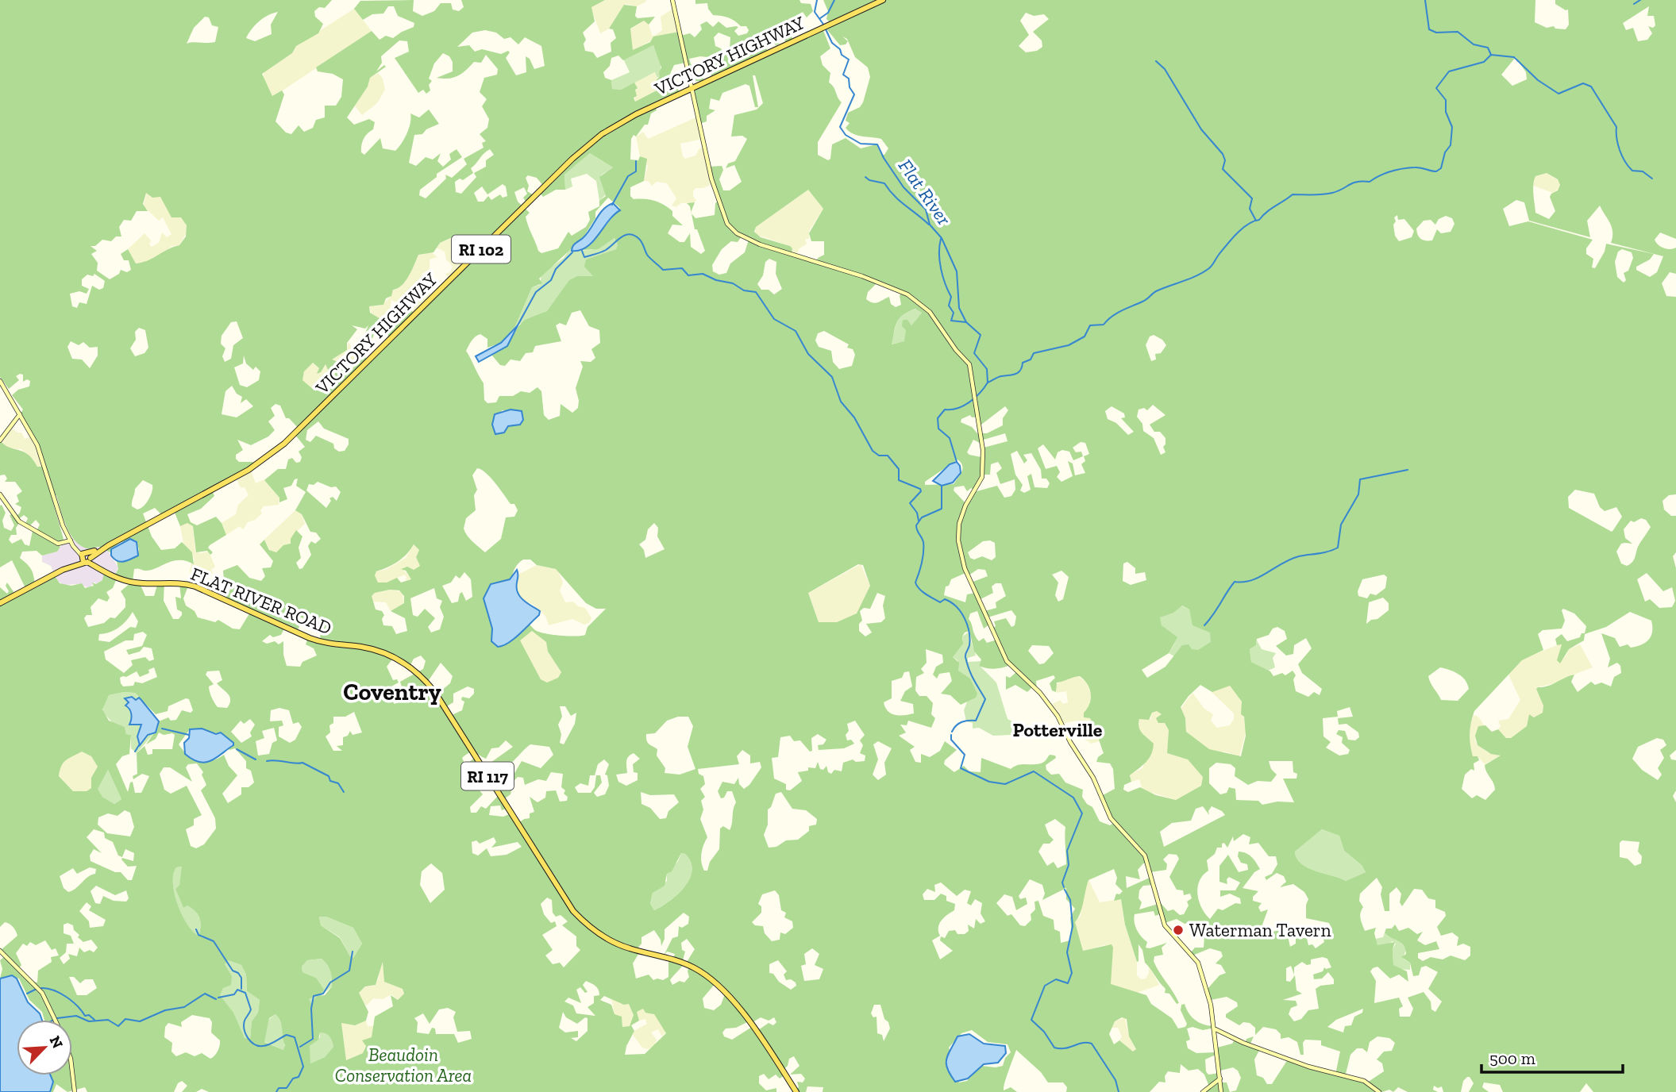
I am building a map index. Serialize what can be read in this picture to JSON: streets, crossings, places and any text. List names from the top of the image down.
{
  "streets": {
    "main road": [
      "VICTORY HIGHWAY",
      "RI 102",
      "FLAT RIVER ROAD",
      "RI 117"
    ]
  },
  "crossings": [
    ["VICTORY HIGHWAY", "FLAT RIVER ROAD"]
  ],
  "districts": ["Coventry", "Potterville"],
  "water": ["Flat River"],
  "parks": ["Beaudoin Conservation Area"],
  "places": ["Waterman Tavern"],
  "scale_bar": "500 m",
  "north": "top right"
}
